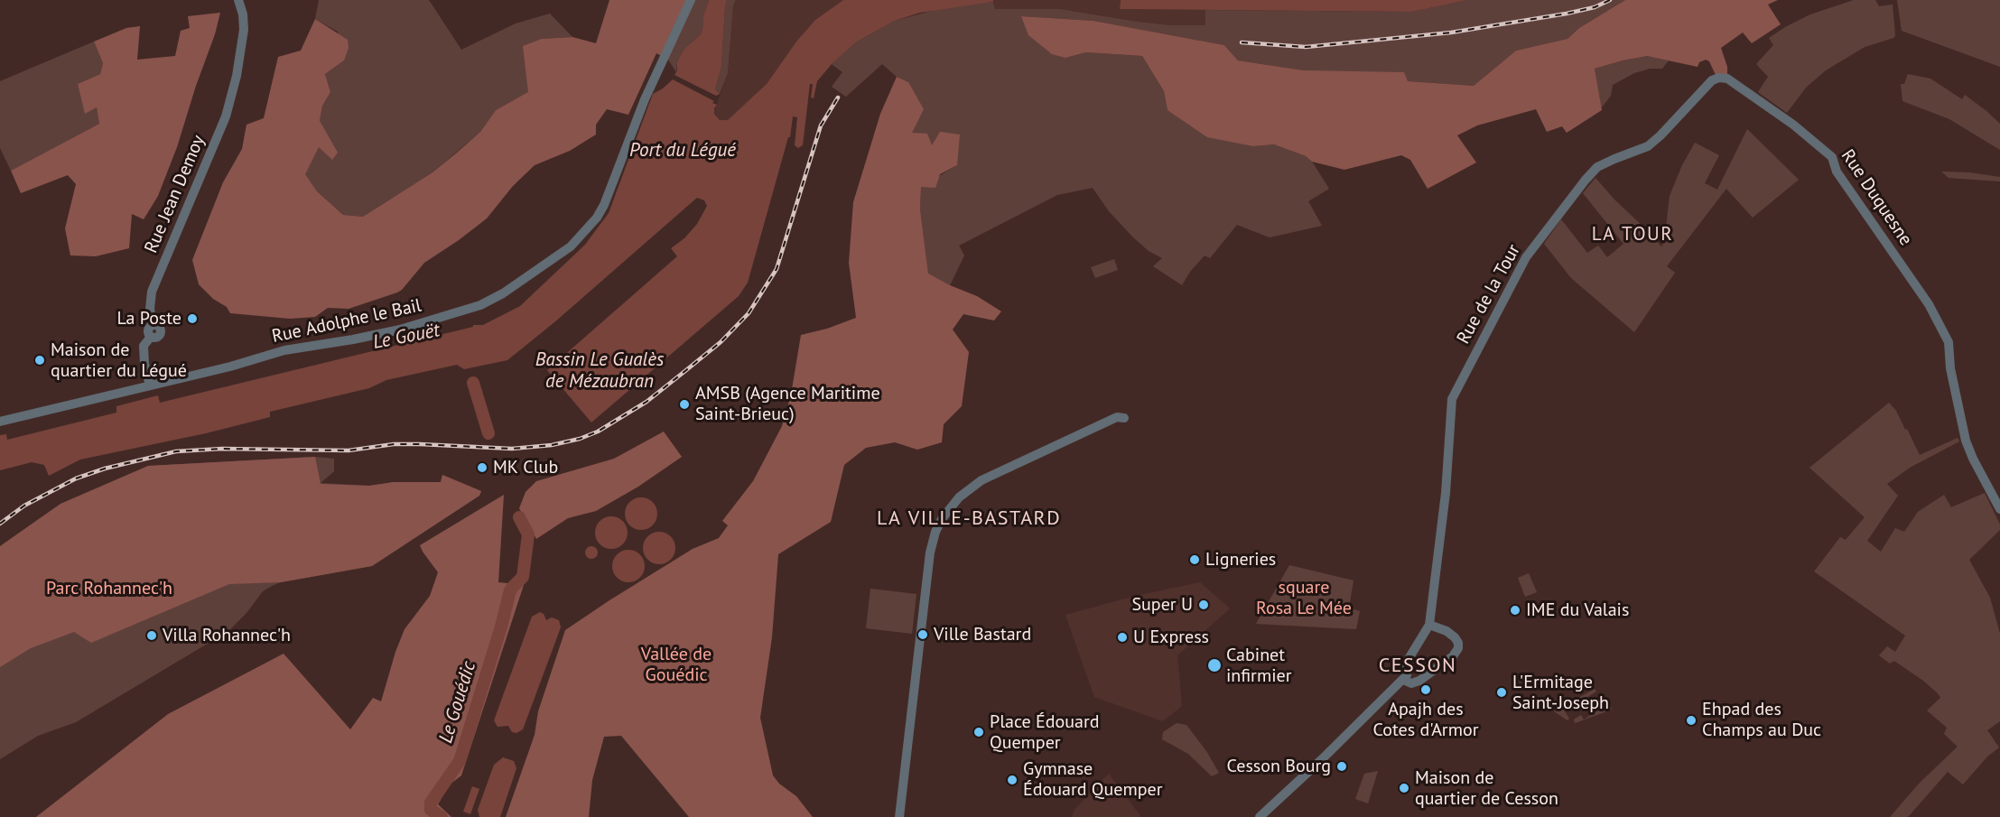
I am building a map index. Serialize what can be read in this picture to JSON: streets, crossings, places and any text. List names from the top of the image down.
{
  "streets": {
    "street": [
      "Rue Jean Demoy",
      "Rue Duquesne",
      "Rue de la Tour",
      "Rue Adolphe le Bail"
    ]
  },
  "crossings": [
    ["Rue Jean Demoy", "Rue Adolphe le Bail"],
    ["Rue Duquesne", "Rue de la Tour"]
  ],
  "districts": ["LA TOUR", "LA VILLE-BASTARD", "CESSON"],
  "water": [
    "Port du Légué",
    "Le Gouët",
    "Bassin Le Gualès de Mézaubran",
    "Le Gouédic"
  ],
  "parks": ["square Rosa Le Mée", "Parc Rohannec'h", "Vallée de Gouédic"],
  "places": [
    "La Poste",
    "Maison de quartier du Légué",
    "AMSB (Agence Maritime Saint-Brieuc)",
    "MK Club",
    "Ligneries",
    "Super U",
    "IME du Valais",
    "Ville Bastard",
    "Villa Rohannec'h",
    "U Express",
    "Cabinet infirmier",
    "Apajh des Cotes d'Armor",
    "L'Ermitage Saint-Joseph",
    "Ehpad des Champs au Duc",
    "Place Édouard Quemper",
    "Cesson Bourg",
    "Gymnase Édouard Quemper",
    "Maison de quartier de Cesson"
  ]
}
